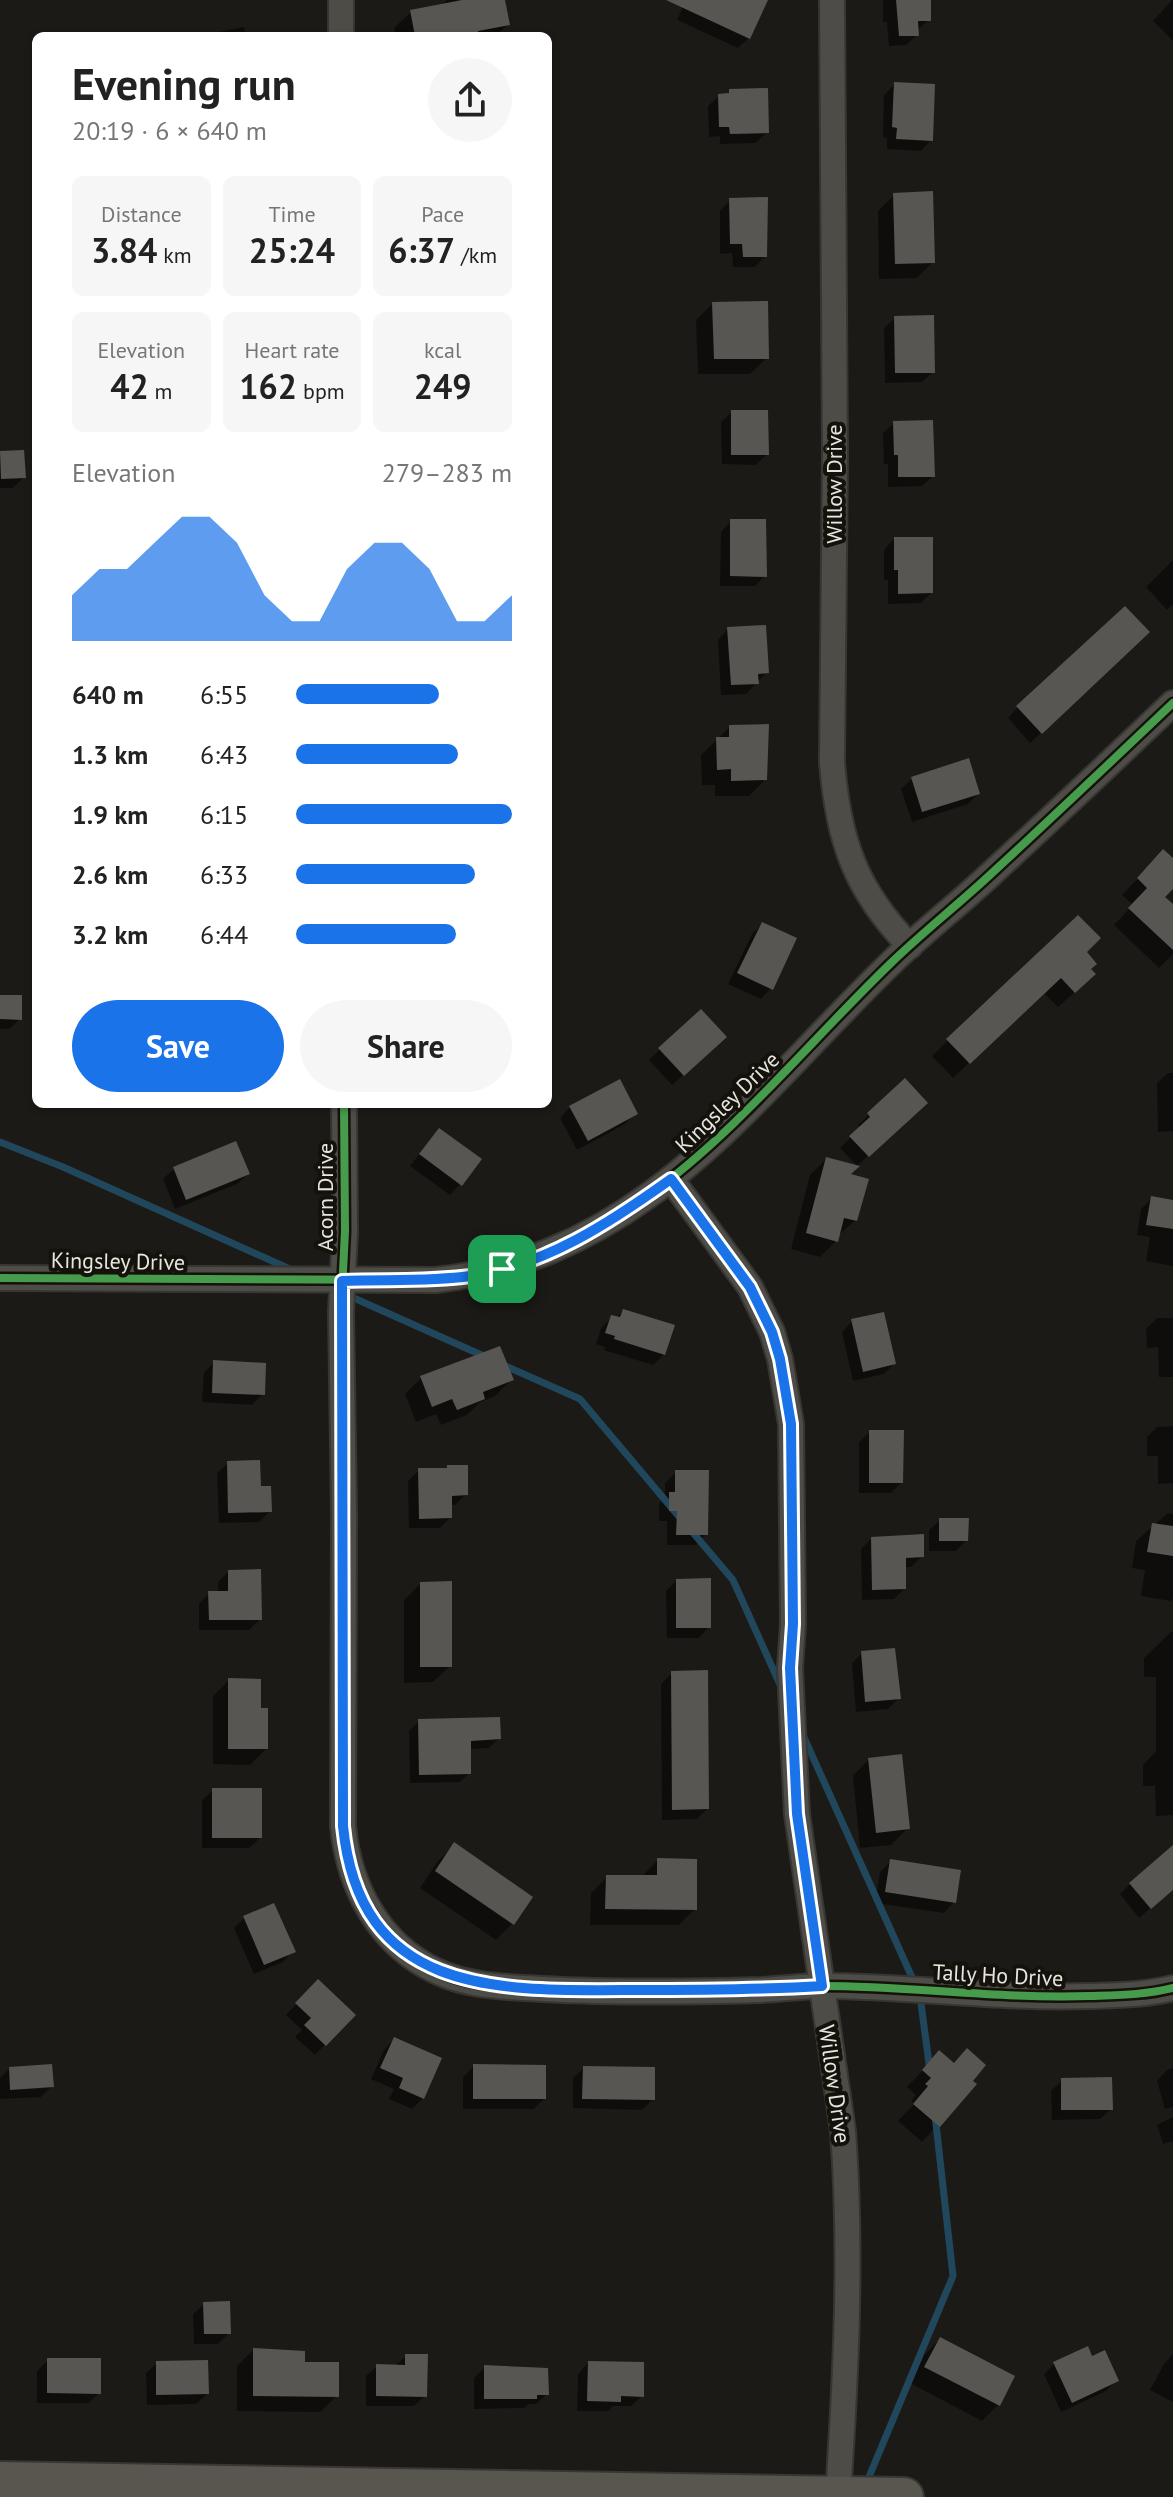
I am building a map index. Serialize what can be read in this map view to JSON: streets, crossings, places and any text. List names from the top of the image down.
{
  "streets": {
    "street": [
      "Willow Drive",
      "Kingsley Drive",
      "Acorn Drive",
      "Tally Ho Drive"
    ]
  },
  "crossings": [
    ["Willow Drive", "Kingsley Drive"],
    ["Willow Drive", "Acorn Drive"],
    ["Willow Drive", "Tally Ho Drive"],
    ["Kingsley Drive", "Acorn Drive"],
    ["Acorn Drive", "Tally Ho Drive"]
  ],
  "page": {
    "heading": ["Evening run", "20:19 · 6 × 640 m"],
    "stats": [
      ["Distance", "3.84 km"],
      ["Time", "25:24"],
      ["Pace", "6:37 /km"],
      ["Elevation", "42 m"],
      ["Heart rate", "162 bpm"],
      ["kcal", "249"]
    ],
    "chart": ["Elevation", "279–283 m"],
    "list": [
      {
        "name": "640 m",
        "note": "6:55"
      },
      {
        "name": "1.3 km",
        "note": "6:43"
      },
      {
        "name": "1.9 km",
        "note": "6:15"
      },
      {
        "name": "2.6 km",
        "note": "6:33"
      },
      {
        "name": "3.2 km",
        "note": "6:44"
      }
    ],
    "buttons": ["Save", "Share"]
  }
}
